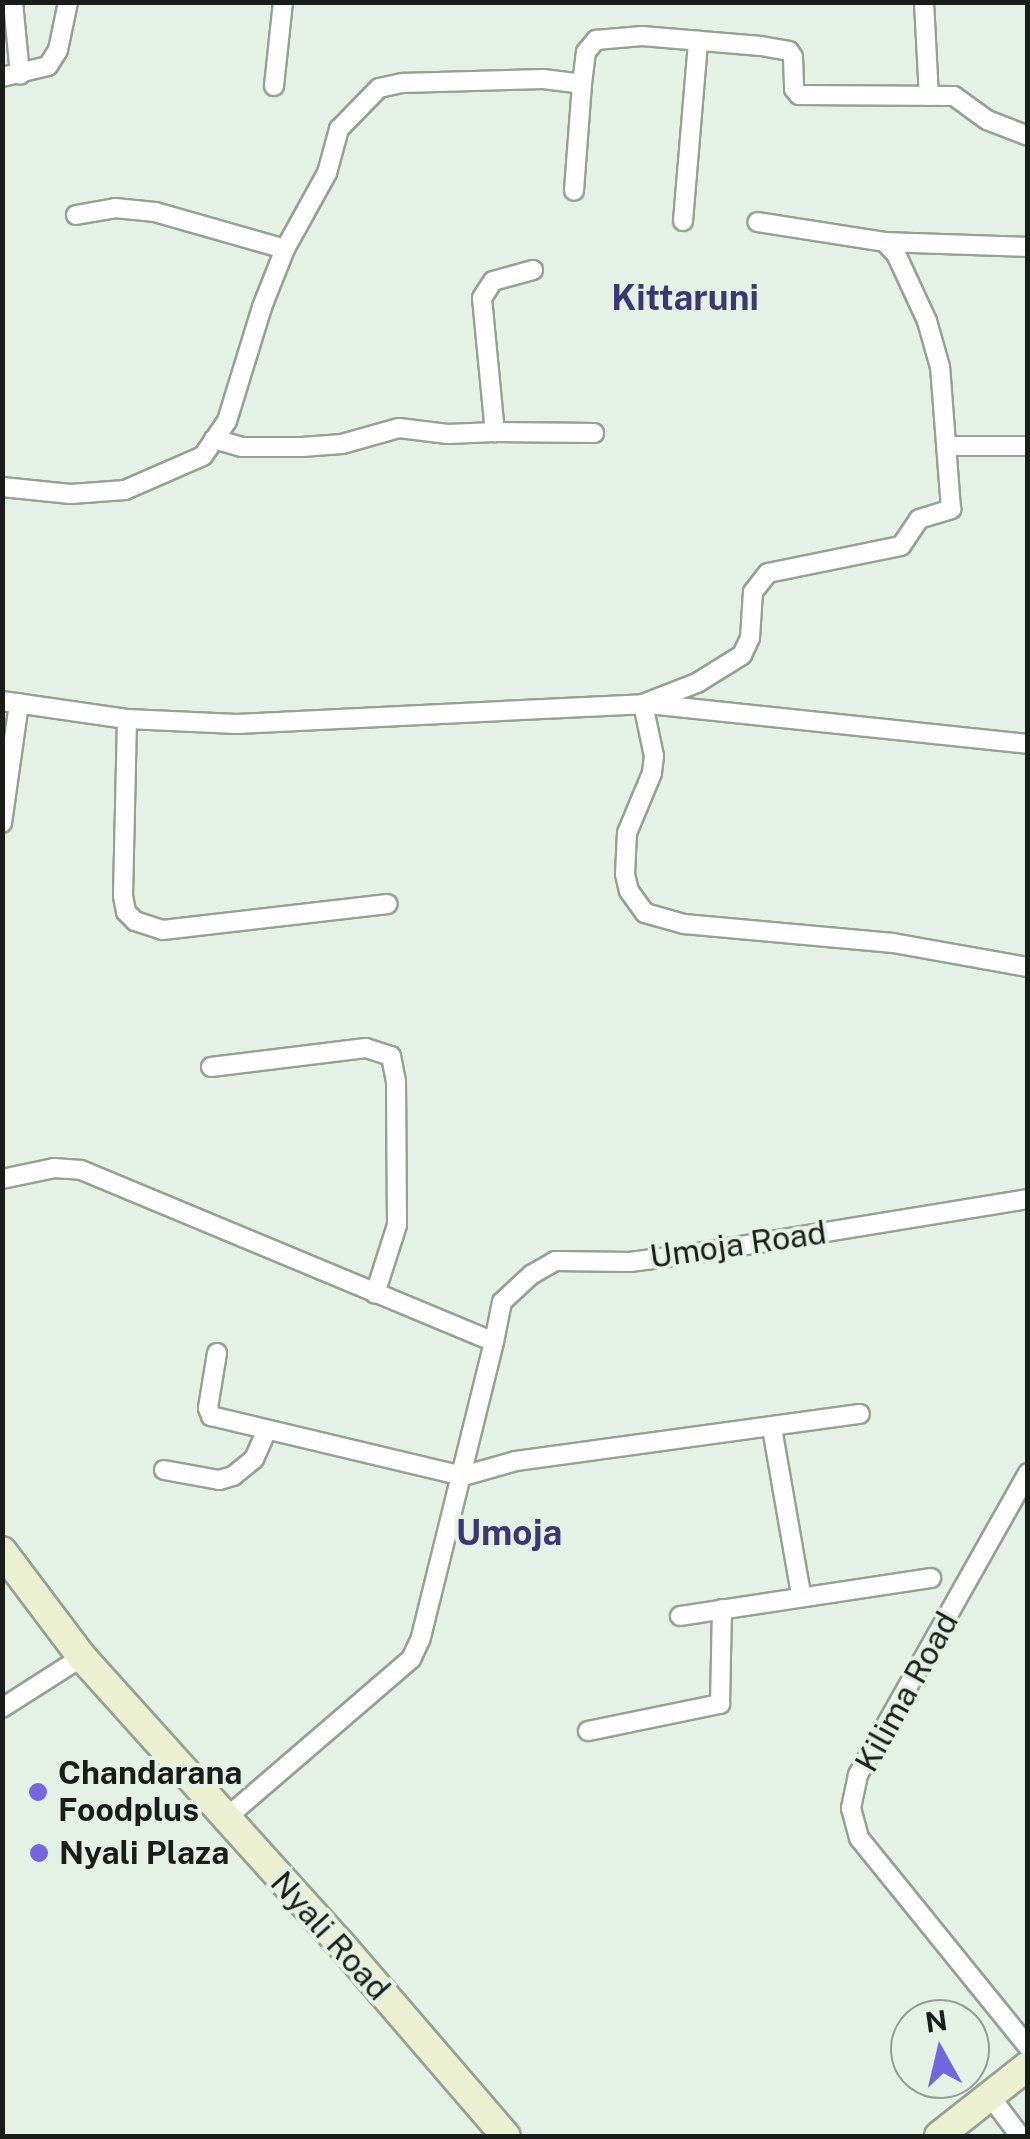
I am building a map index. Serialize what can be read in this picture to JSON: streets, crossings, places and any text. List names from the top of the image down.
{
  "streets": {
    "main road": ["Nyali Road"],
    "street": ["Umoja Road", "Kilima Road"]
  },
  "crossings": [
    ["Umoja Road", "Nyali Road"]
  ],
  "districts": ["Kittaruni", "Umoja"],
  "places": ["Chandarana Foodplus", "Nyali Plaza"],
  "north": "top"
}
